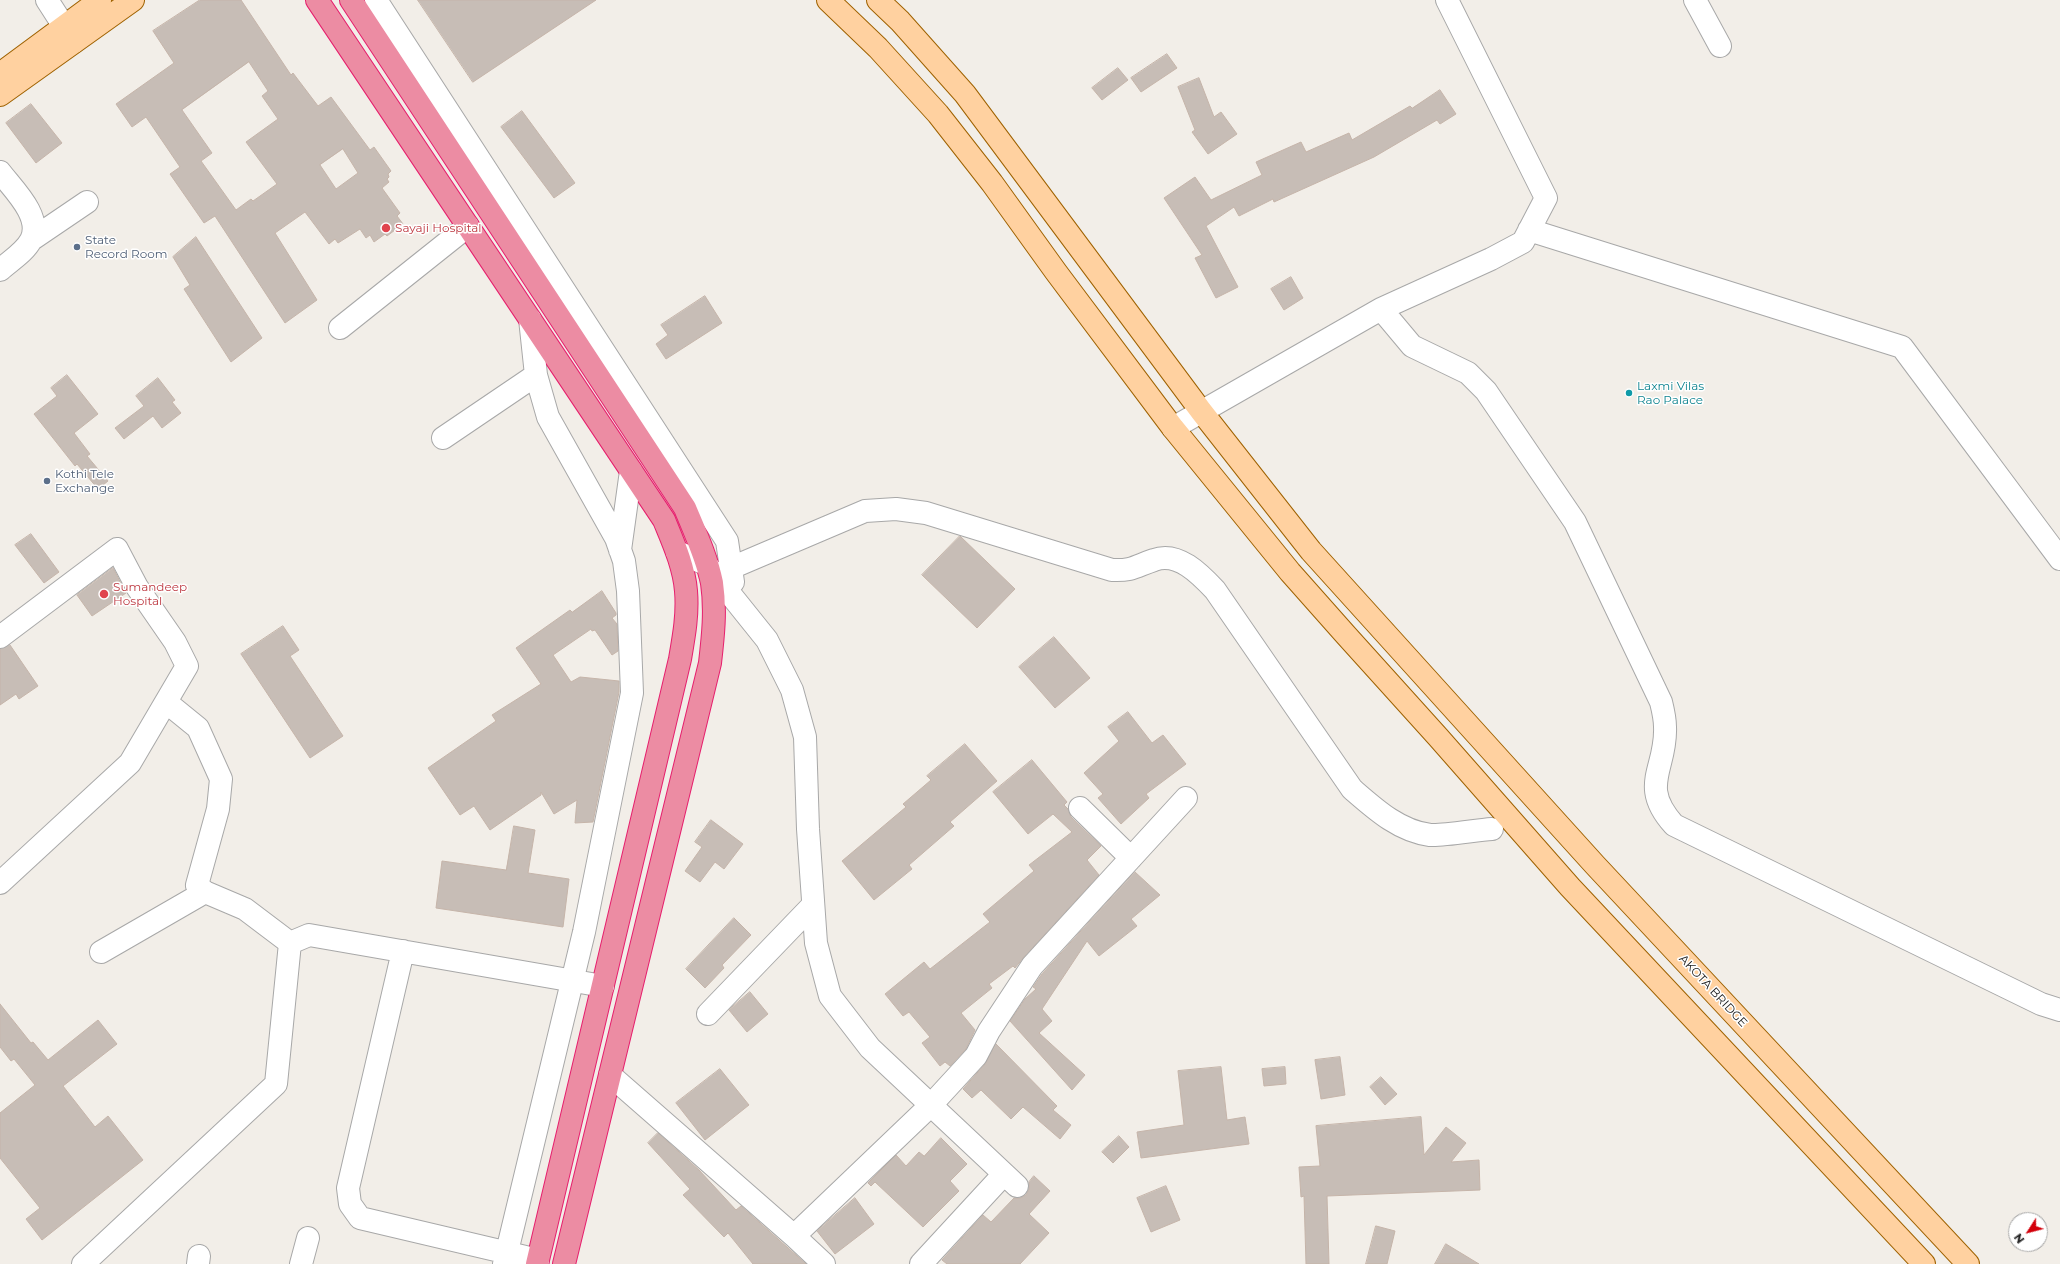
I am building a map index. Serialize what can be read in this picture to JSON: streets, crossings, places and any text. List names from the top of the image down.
{
  "streets": {
    "main road": ["AKOTA BRIDGE"]
  },
  "places": [
    "Sayaji Hospital",
    "State Record Room",
    "Laxmi Vilas Rao Palace",
    "Kothi Tele Exchange",
    "Sumandeep Hospital"
  ],
  "north": "bottom left"
}
